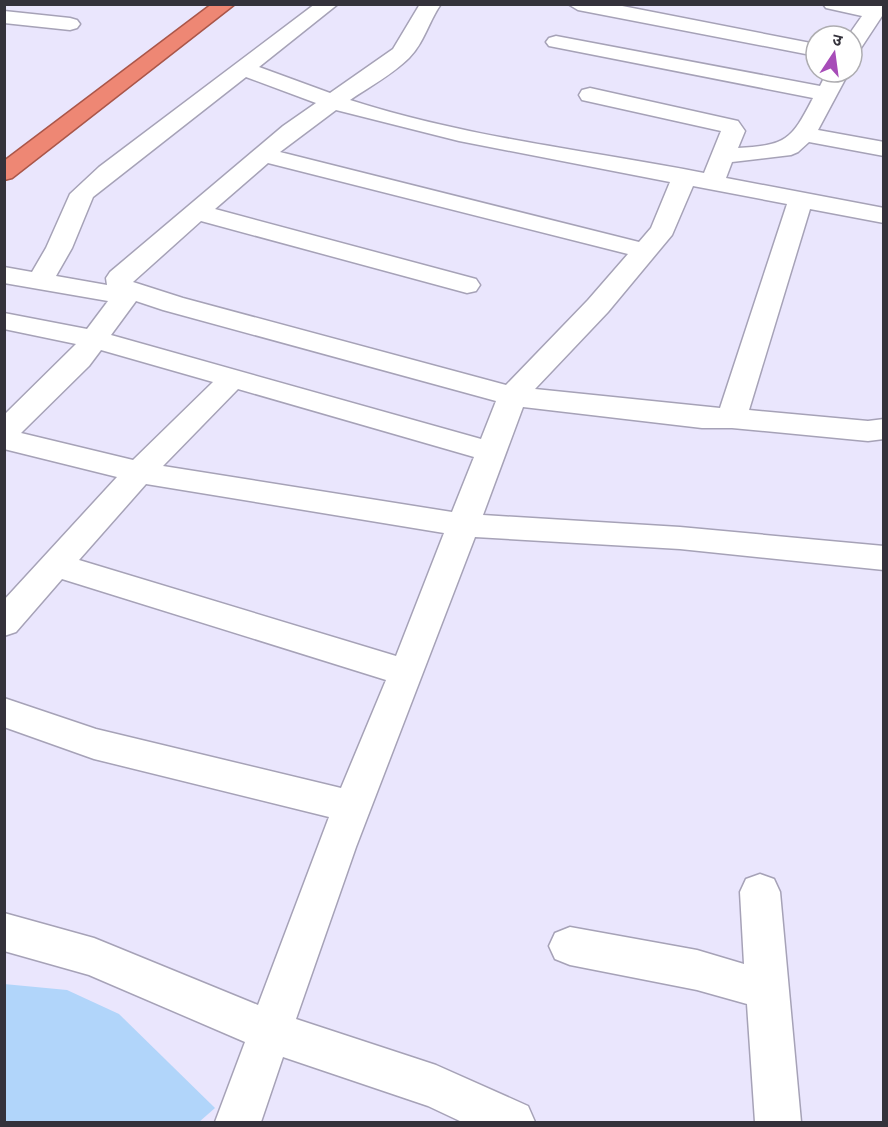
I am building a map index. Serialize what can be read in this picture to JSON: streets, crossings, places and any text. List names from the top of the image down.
{
  "north": "top"
}
